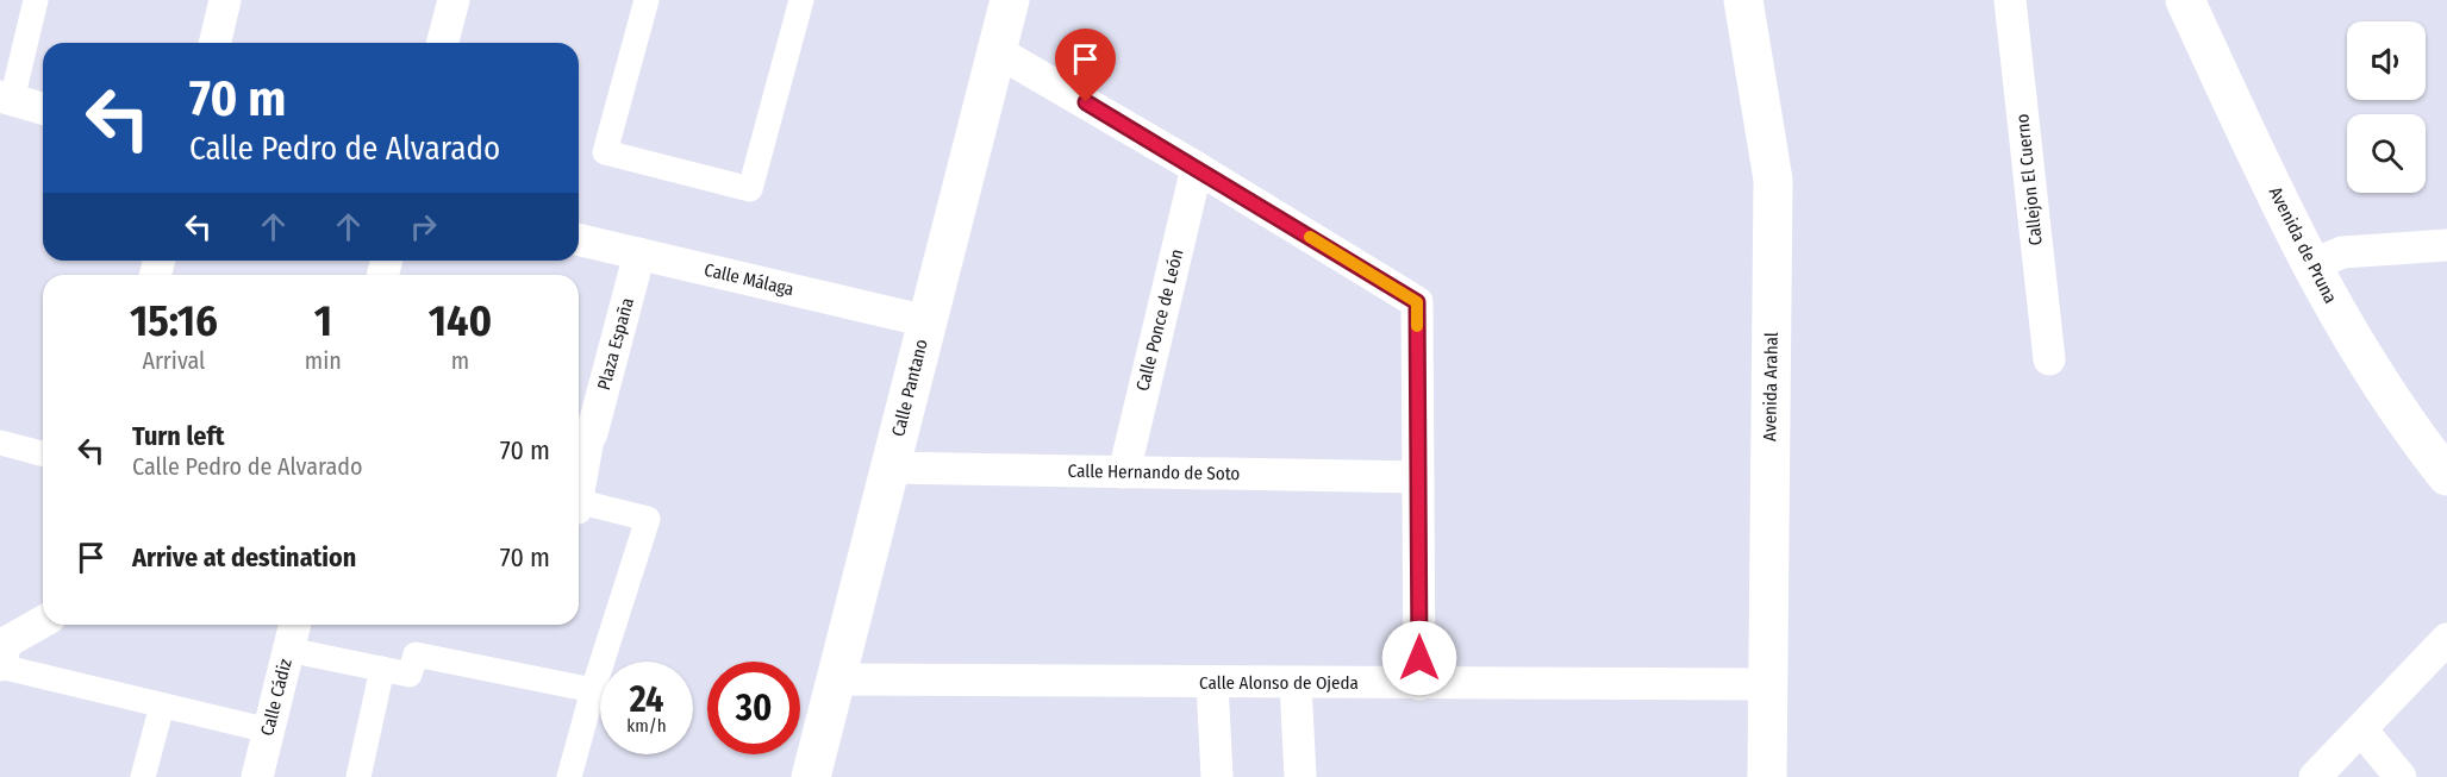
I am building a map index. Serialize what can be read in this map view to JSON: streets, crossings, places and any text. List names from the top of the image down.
{
  "streets": {
    "street": [
      "Callejon El Cuerno",
      "Avenida de Pruna",
      "Calle Málaga",
      "Calle Ponce de León",
      "Plaza España",
      "Avenida Arahal",
      "Calle Pantano",
      "Calle Hernando de Soto",
      "Calle Alonso de Ojeda",
      "Calle Cádiz"
    ]
  },
  "crossings": [
    ["Calle Málaga", "Plaza España"],
    ["Calle Málaga", "Calle Pantano"],
    ["Calle Ponce de León", "Calle Hernando de Soto"],
    ["Avenida Arahal", "Calle Alonso de Ojeda"],
    ["Calle Pantano", "Calle Hernando de Soto"],
    ["Calle Pantano", "Calle Alonso de Ojeda"]
  ],
  "page": {
    "turn": ["70 m", "Calle Pedro de Alvarado"],
    "eta": [
      "15:16",
      "Arrival",
      "1",
      "min",
      "140",
      "m"
    ],
    "list": [
      {
        "name": "Turn left",
        "note": "Calle Pedro de Alvarado",
        "value": "70 m"
      },
      {
        "name": "Arrive at destination",
        "value": "70 m"
      }
    ],
    "speed": "24 km/h",
    "limit": "30"
  }
}
